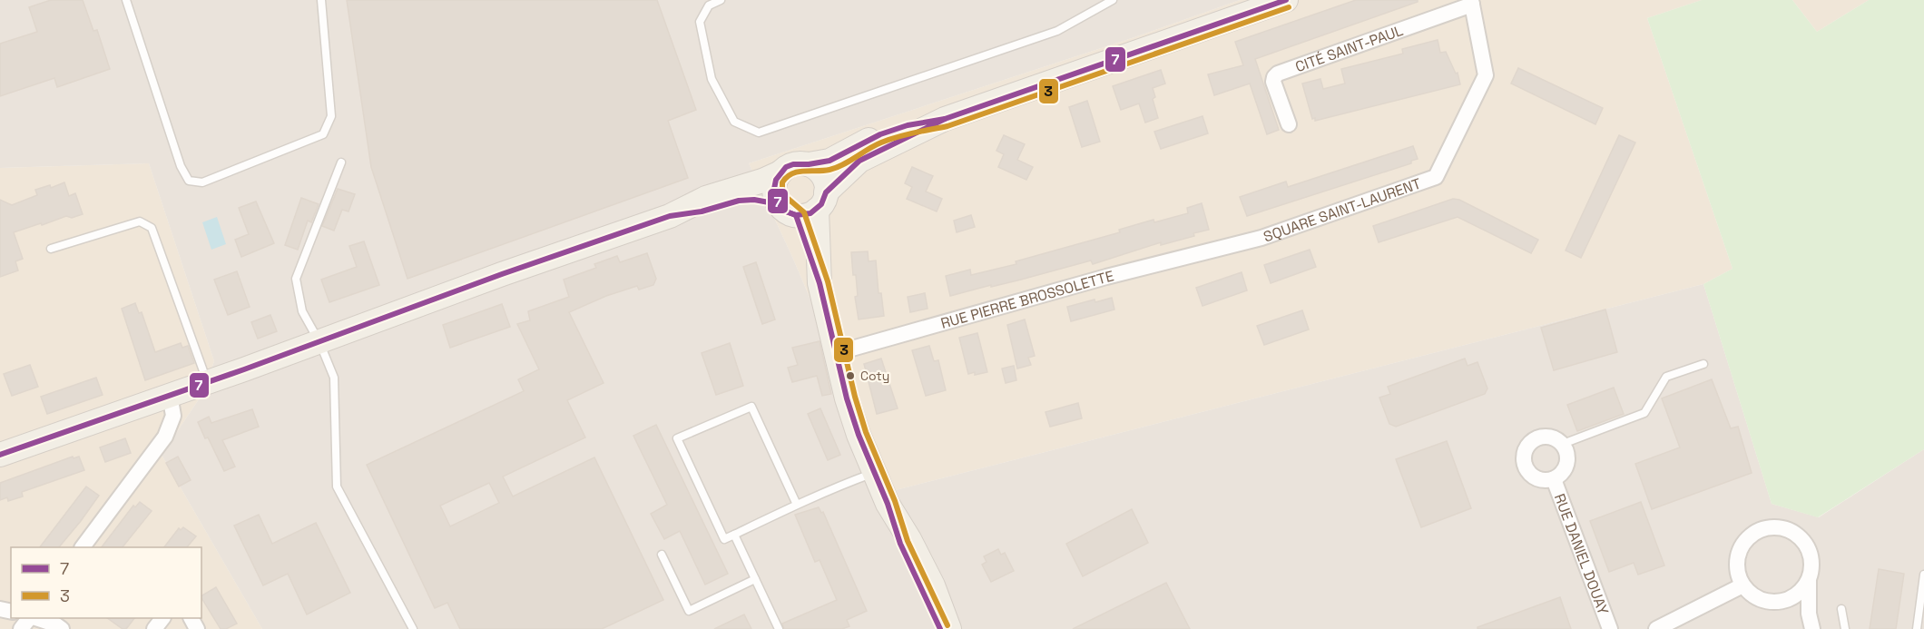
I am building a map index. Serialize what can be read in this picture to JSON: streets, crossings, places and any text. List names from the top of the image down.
{
  "streets": {
    "street": [
      "CITÉ SAINT-PAUL",
      "SQUARE SAINT-LAURENT",
      "RUE PIERRE BROSSOLETTE",
      "RUE DANIEL DOUAY"
    ]
  },
  "crossings": [
    ["CITÉ SAINT-PAUL", "SQUARE SAINT-LAURENT"],
    ["SQUARE SAINT-LAURENT", "RUE PIERRE BROSSOLETTE"]
  ],
  "places": ["Coty"],
  "lines": ["transit line 7", "transit line 3"],
  "legend": ["7", "3"]
}
